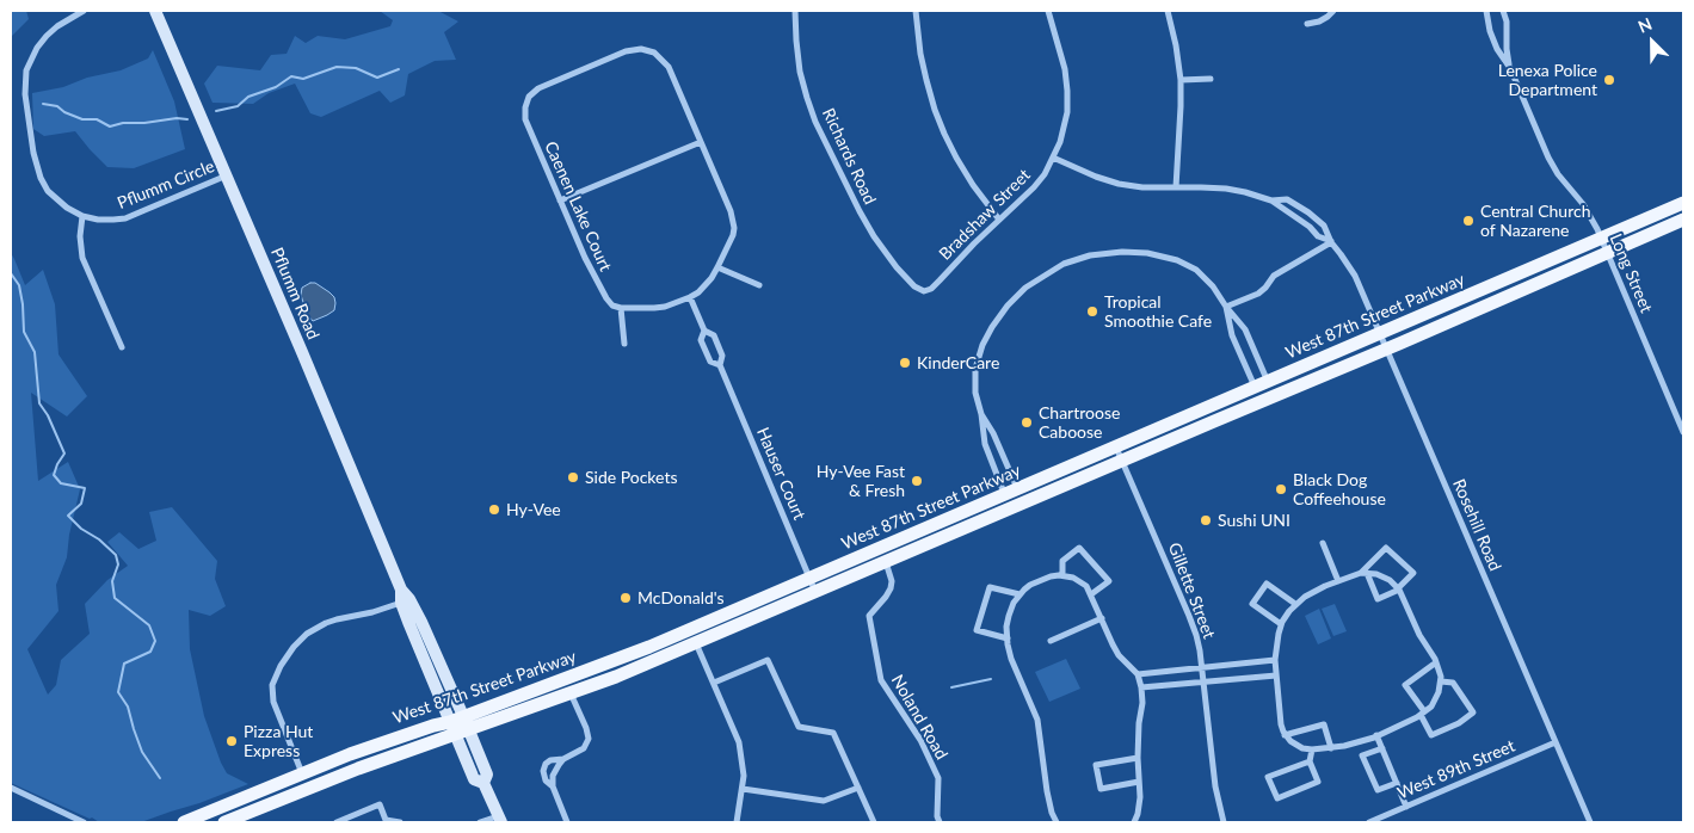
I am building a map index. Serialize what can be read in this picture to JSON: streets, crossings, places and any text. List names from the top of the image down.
{
  "streets": {
    "main road": ["Pflumm Road", "West 87th Street Parkway"],
    "street": [
      "Richards Road",
      "Pflumm Circle",
      "Caenen Lake Court",
      "Bradshaw Street",
      "Long Street",
      "Hauser Court",
      "Rosehill Road",
      "Gillette Street",
      "Noland Road",
      "West 89th Street"
    ]
  },
  "crossings": [
    ["Richards Road", "Bradshaw Street"],
    ["Pflumm Circle", "Pflumm Road"],
    ["Caenen Lake Court", "Hauser Court"],
    ["Bradshaw Street", "Rosehill Road"],
    ["Long Street", "West 87th Street Parkway"],
    ["West 87th Street Parkway", "Hauser Court"],
    ["West 87th Street Parkway", "Rosehill Road"],
    ["West 87th Street Parkway", "Gillette Street"],
    ["West 87th Street Parkway", "Noland Road"],
    ["Rosehill Road", "West 89th Street"]
  ],
  "places": [
    "Lenexa Police Department",
    "Central Church of Nazarene",
    "Tropical Smoothie Cafe",
    "KinderCare",
    "Chartroose Caboose",
    "Side Pockets",
    "Hy-Vee Fast & Fresh",
    "Black Dog Coffeehouse",
    "Hy-Vee",
    "Sushi UNI",
    "McDonald's",
    "Pizza Hut Express"
  ],
  "north": "top left"
}
